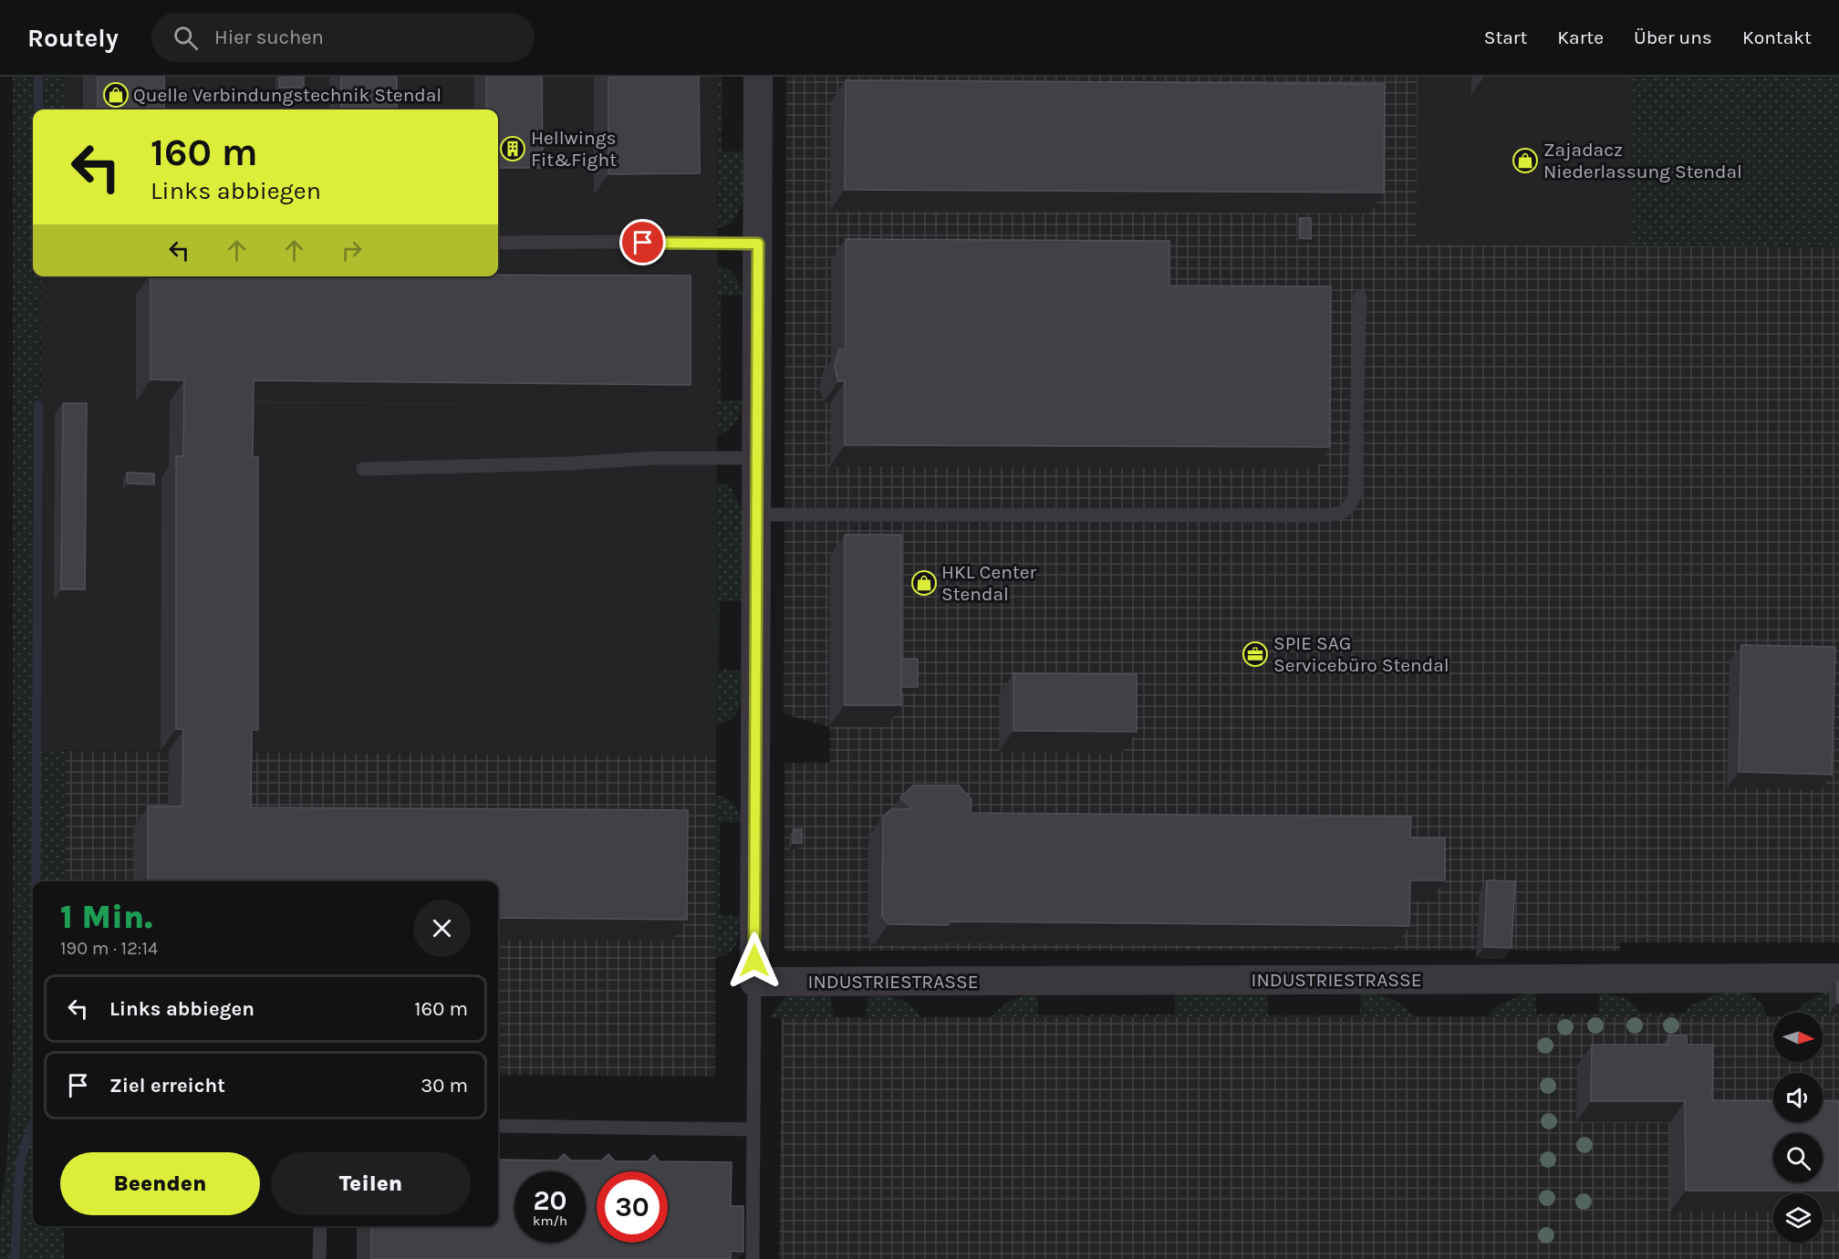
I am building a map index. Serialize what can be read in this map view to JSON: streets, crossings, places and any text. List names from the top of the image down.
{
  "streets": {
    "street": ["INDUSTRIESTRASSE"]
  },
  "places": {
    "shop": ["Quelle Verbindungstechnik Stendal", "Zajadacz Niederlassung Stendal", "HKL Center Stendal"],
    "building": ["Hellwings Fit&Fight"],
    "office": ["SPIE SAG Servicebüro Stendal"]
  },
  "north": "right",
  "page": {
    "header": "Routely",
    "search": "Hier suchen",
    "nav": [
      "Start",
      "Karte",
      "Über uns",
      "Kontakt"
    ],
    "turn": ["160 m", "Links abbiegen"],
    "heading": ["1 Min.", "190 m · 12:14"],
    "list": [
      {
        "name": "Links abbiegen",
        "value": "160 m"
      },
      {
        "name": "Ziel erreicht",
        "value": "30 m"
      }
    ],
    "buttons": ["Beenden", "Teilen"],
    "speed": "20 km/h",
    "limit": "30"
  }
}
